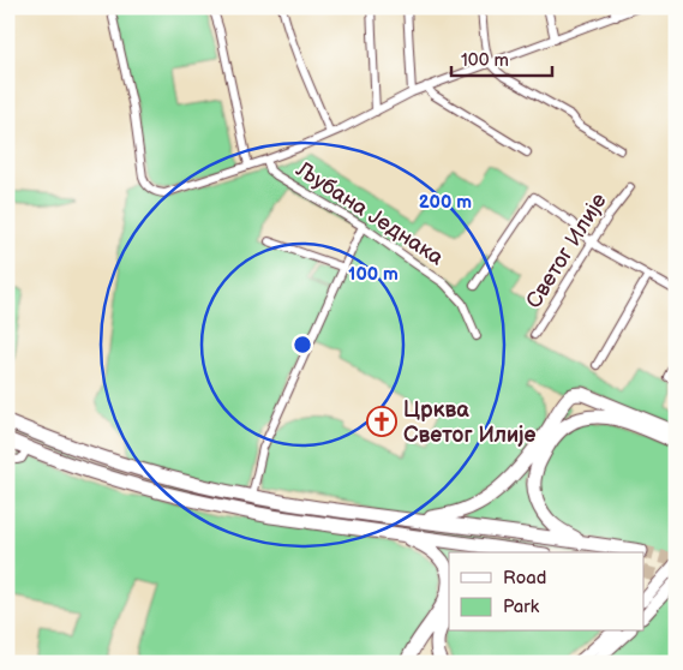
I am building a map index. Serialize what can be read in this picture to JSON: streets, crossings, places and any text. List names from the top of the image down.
{
  "streets": {
    "street": ["Љубана Једнака", "Светог Илије"]
  },
  "places": {
    "church": ["Црква Светог Илије"]
  },
  "legend": ["Road", "Park"],
  "scale_bar": "100 m",
  "rings": ["200 m", "100 m"]
}
